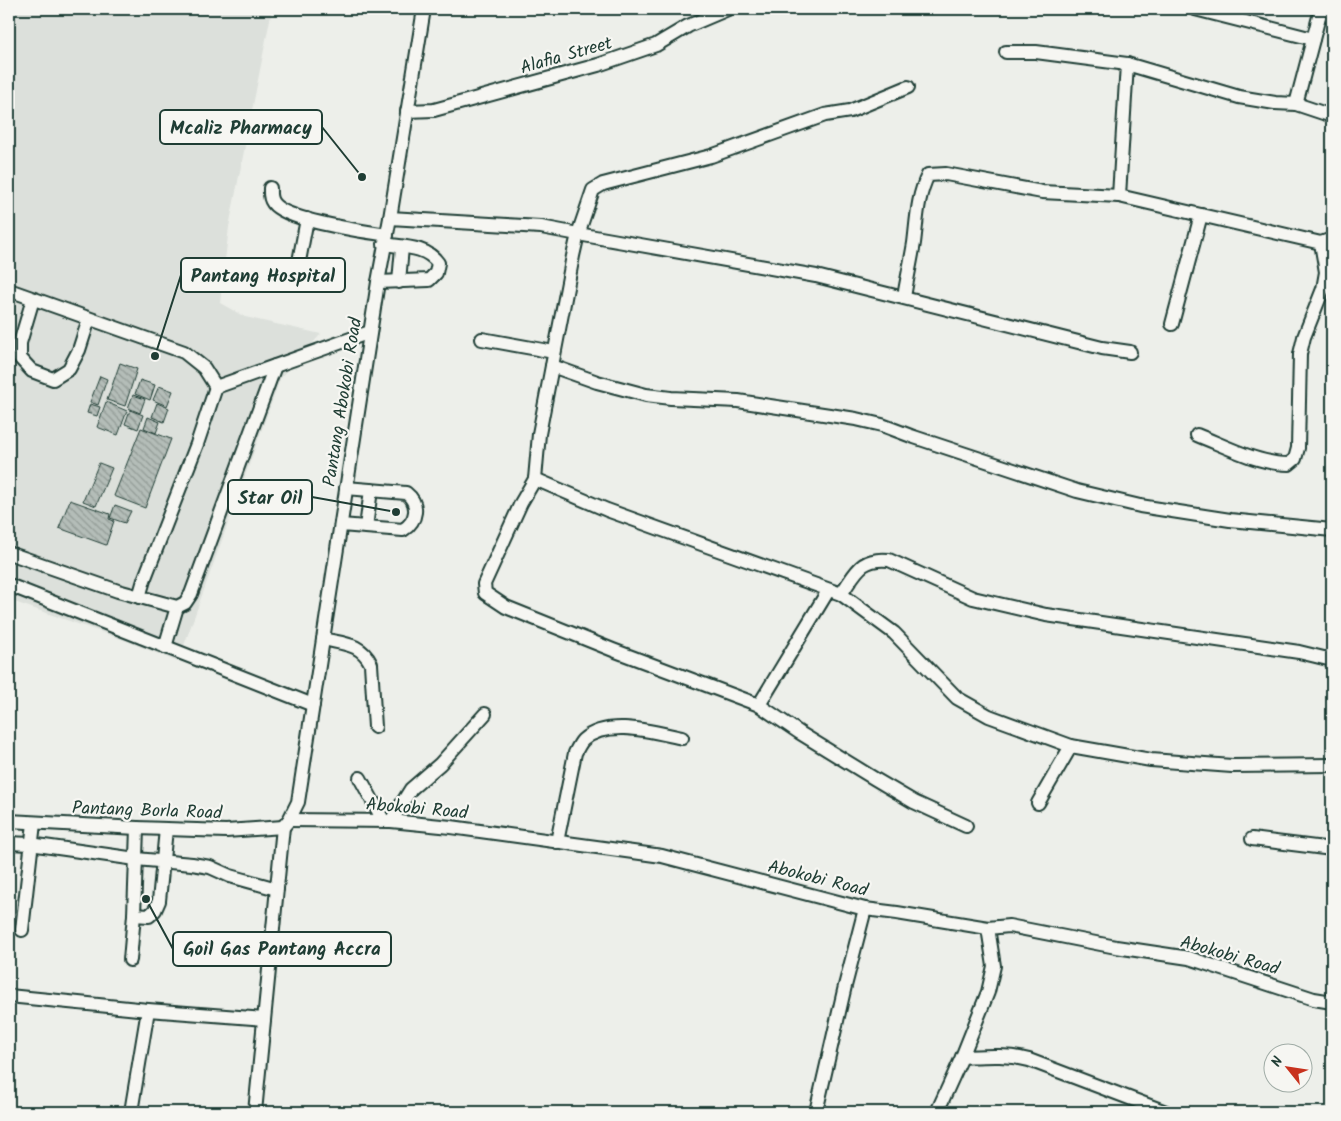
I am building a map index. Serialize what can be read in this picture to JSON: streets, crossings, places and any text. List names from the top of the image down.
{
  "streets": {
    "street": [
      "Alafia Street",
      "Pantang Abokobi Road",
      "Abokobi Road",
      "Pantang Borla Road"
    ]
  },
  "crossings": [
    ["Alafia Street", "Pantang Abokobi Road"],
    ["Pantang Abokobi Road", "Abokobi Road"],
    ["Pantang Abokobi Road", "Pantang Borla Road"],
    ["Abokobi Road", "Pantang Borla Road"]
  ],
  "places": [
    "Mcaliz Pharmacy",
    "Pantang Hospital",
    "Star Oil",
    "Goil Gas Pantang Accra"
  ],
  "north": "top left"
}
